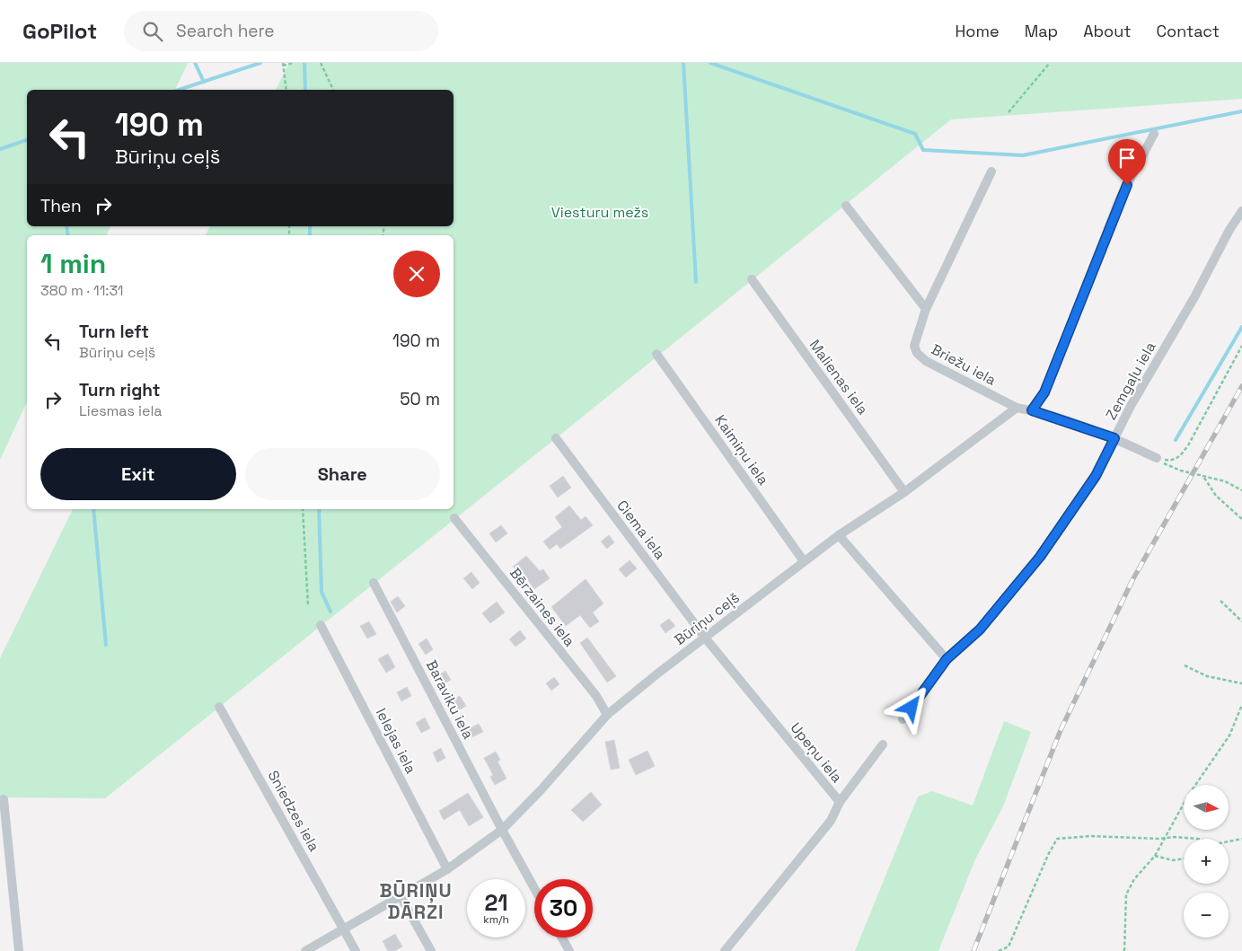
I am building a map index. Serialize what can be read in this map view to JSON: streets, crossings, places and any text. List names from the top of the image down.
{
  "streets": {
    "street": [
      "Briežu iela",
      "Malienas iela",
      "Zemgaļu iela",
      "Kaimiņu iela",
      "Ciema iela",
      "Bērzaines iela",
      "Būriņu ceļš",
      "Baraviku iela",
      "Ielejas iela",
      "Upeņu iela",
      "Sniedzes iela"
    ]
  },
  "crossings": [
    ["Briežu iela", "Būriņu ceļš"],
    ["Malienas iela", "Būriņu ceļš"],
    ["Kaimiņu iela", "Būriņu ceļš"],
    ["Ciema iela", "Būriņu ceļš"],
    ["Ciema iela", "Upeņu iela"],
    ["Bērzaines iela", "Būriņu ceļš"],
    ["Būriņu ceļš", "Baraviku iela"],
    ["Būriņu ceļš", "Ielejas iela"],
    ["Būriņu ceļš", "Upeņu iela"],
    ["Būriņu ceļš", "Sniedzes iela"]
  ],
  "districts": ["BŪRIŅU DĀRZI"],
  "parks": ["Viesturu mežs"],
  "north": "right",
  "page": {
    "header": "GoPilot",
    "search": "Search here",
    "nav": [
      "Home",
      "Map",
      "About",
      "Contact"
    ],
    "turn": ["190 m", "Būriņu ceļš"],
    "then": "Then",
    "heading": ["1 min", "380 m · 11:31"],
    "list": [
      {
        "name": "Turn left",
        "note": "Būriņu ceļš",
        "value": "190 m"
      },
      {
        "name": "Turn right",
        "note": "Liesmas iela",
        "value": "50 m"
      }
    ],
    "buttons": ["Exit", "Share"],
    "map_buttons": ["+", "−"],
    "speed": "21 km/h",
    "limit": "30"
  }
}
